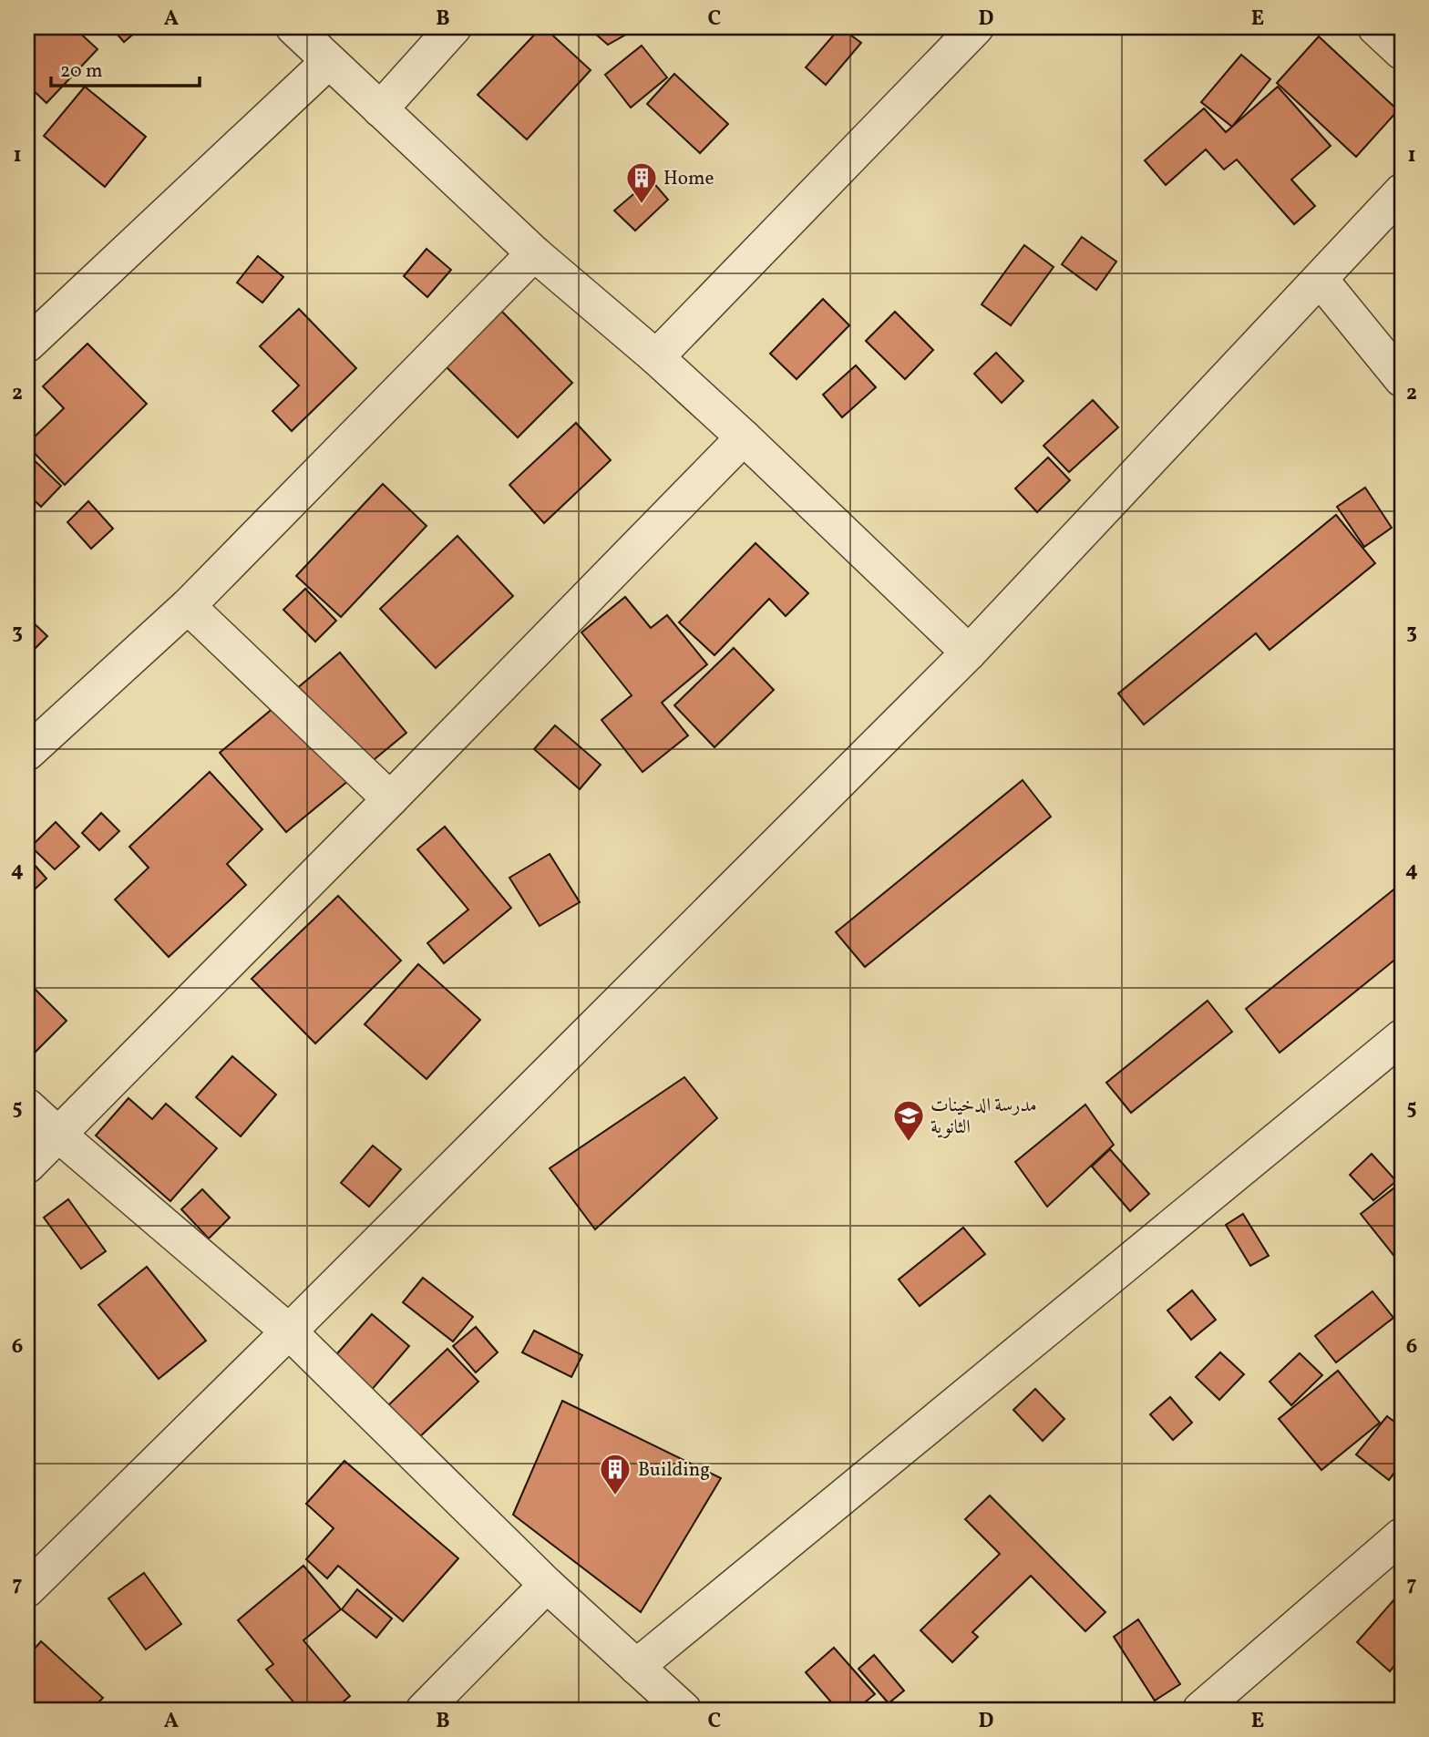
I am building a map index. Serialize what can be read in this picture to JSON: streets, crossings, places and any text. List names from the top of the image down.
{
  "places": {
    "building": ["Home", "Building"],
    "school or university": ["مدرسة الدخينات الثانوية"]
  },
  "scale_bar": "20 m",
  "grid": {
    "columns": [
      "A",
      "B",
      "C",
      "D",
      "E"
    ],
    "rows": [
      "1",
      "2",
      "3",
      "4",
      "5",
      "6",
      "7"
    ]
  }
}
